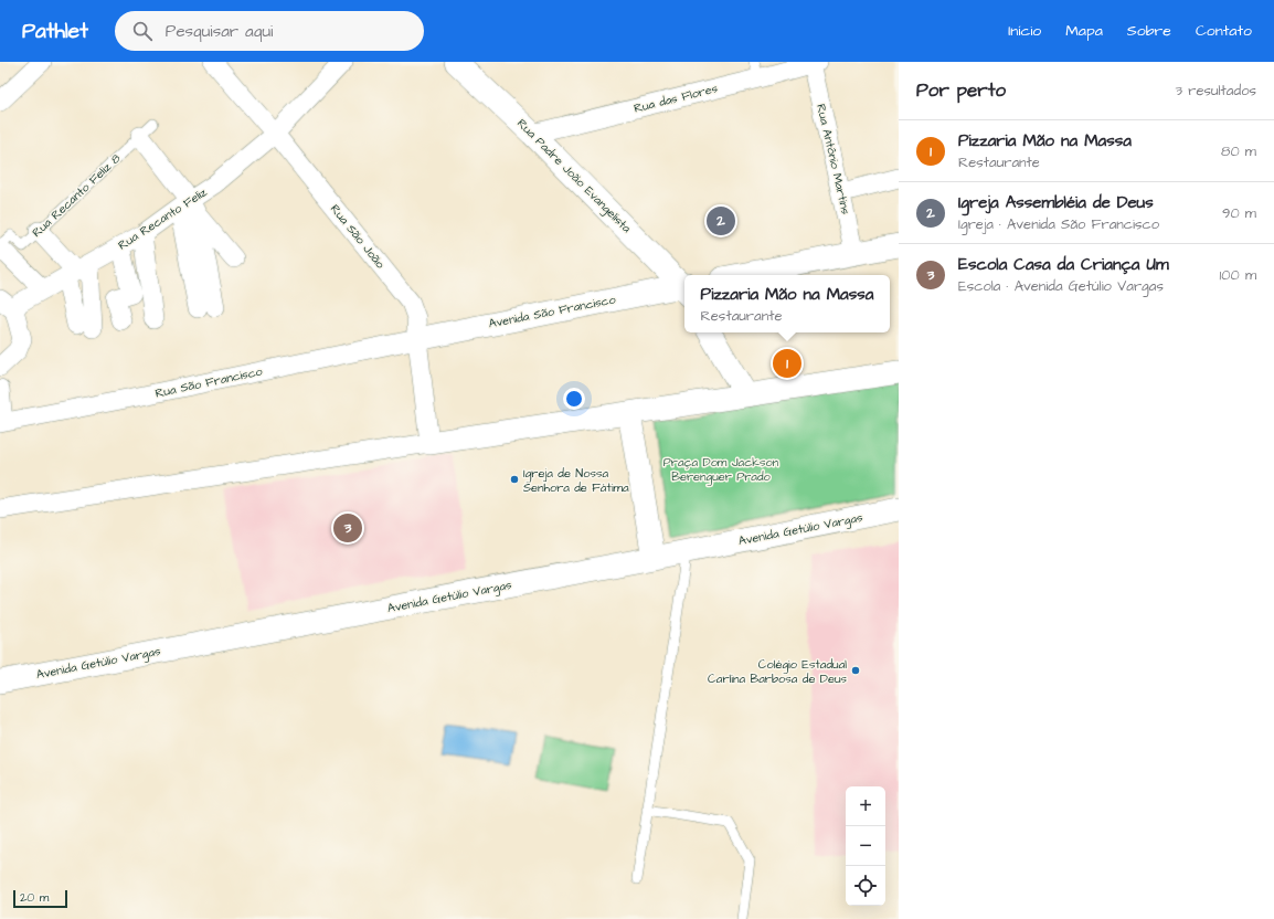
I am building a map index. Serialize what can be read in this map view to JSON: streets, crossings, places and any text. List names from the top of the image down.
{
  "streets": {
    "street": [
      "Rua das Flores",
      "Rua Antônio Martins",
      "Rua Padre João Evangelista",
      "Rua Recanto Feliz",
      "Rua São João",
      "Avenida São Francisco",
      "Rua São Francisco",
      "Avenida Getúlio Vargas"
    ],
    "lane": ["Rua Recanto Feliz 8"]
  },
  "crossings": [
    ["Rua das Flores", "Rua Antônio Martins"],
    ["Rua das Flores", "Rua Padre João Evangelista"],
    ["Rua Recanto Feliz", "Rua São João"],
    ["Rua São João", "Avenida São Francisco"],
    ["Rua São João", "Rua São Francisco"],
    ["Avenida São Francisco", "Rua São Francisco"]
  ],
  "parks": ["Praça Dom Jackson Berenguer Prado"],
  "places": ["Igreja de Nossa Senhora de Fátima", "Colégio Estadual Carlina Barbosa de Deus"],
  "scale_bar": "20 m",
  "page": {
    "header": "Pathlet",
    "search": "Pesquisar aqui",
    "nav": [
      "Início",
      "Mapa",
      "Sobre",
      "Contato"
    ],
    "heading": ["Por perto", "3 resultados"],
    "list": [
      {
        "mark": "1",
        "name": "Pizzaria Mão na Massa",
        "note": "Restaurante",
        "value": "80 m"
      },
      {
        "mark": "2",
        "name": "Igreja Assembléia de Deus",
        "note": "Igreja · Avenida São Francisco",
        "value": "90 m"
      },
      {
        "mark": "3",
        "name": "Escola Casa da Criança Um",
        "note": "Escola · Avenida Getúlio Vargas",
        "value": "100 m"
      }
    ],
    "pins": ["2", "1", "3"],
    "popup": ["Pizzaria Mão na Massa", "Restaurante"],
    "map_buttons": ["+", "−"],
    "scale": "20 m"
  }
}
